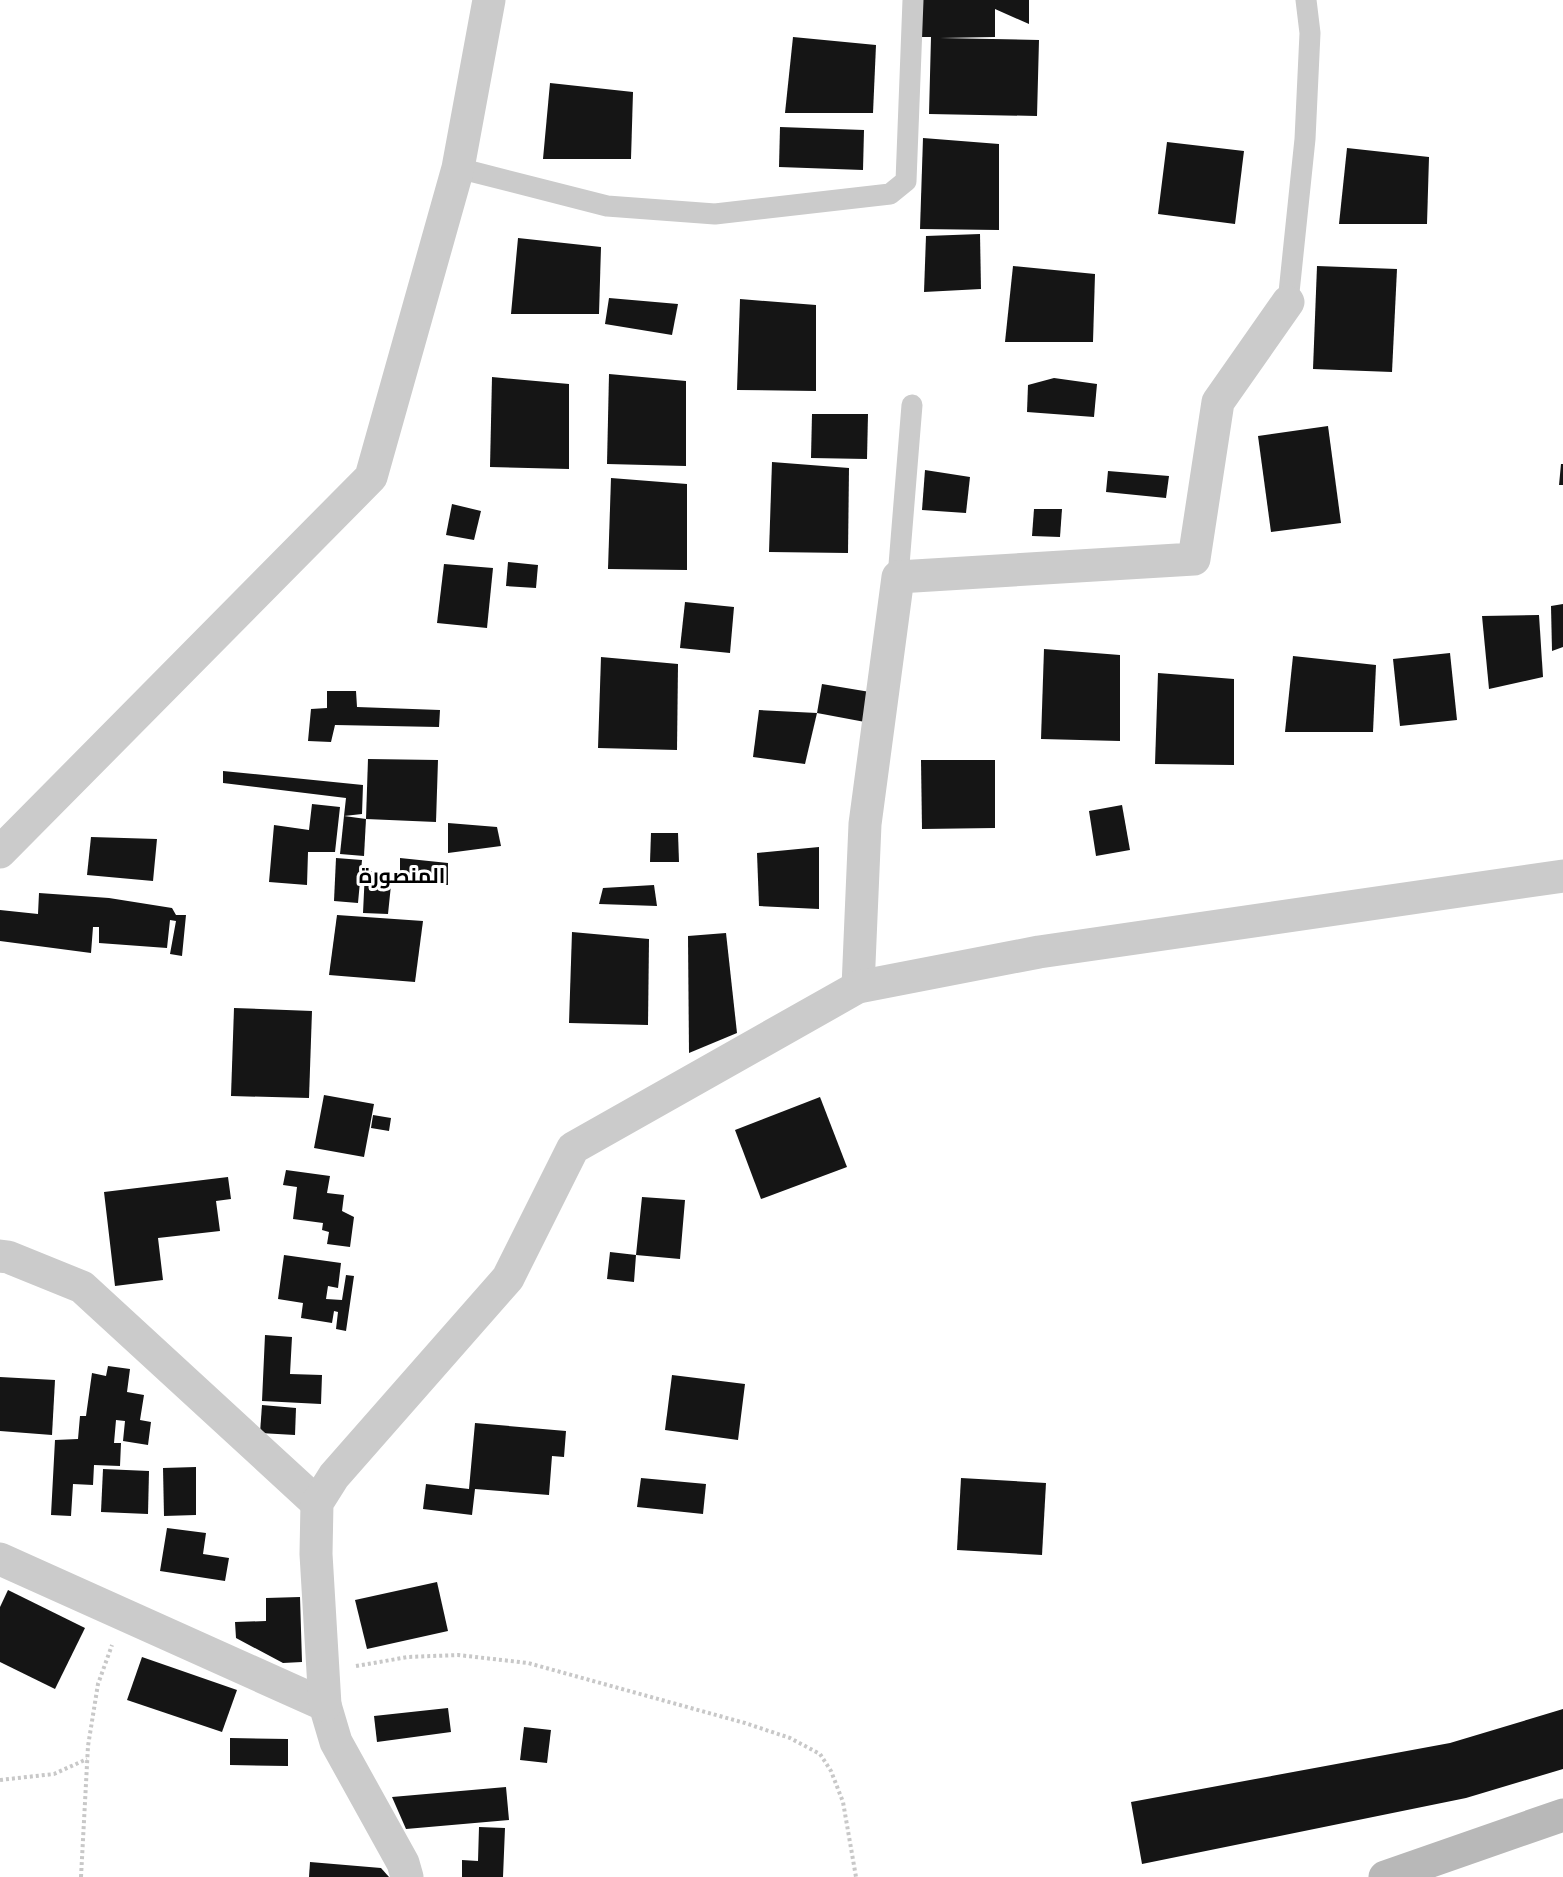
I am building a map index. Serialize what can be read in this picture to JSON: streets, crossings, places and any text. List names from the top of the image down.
{
  "districts": ["المنصورة"]
}
